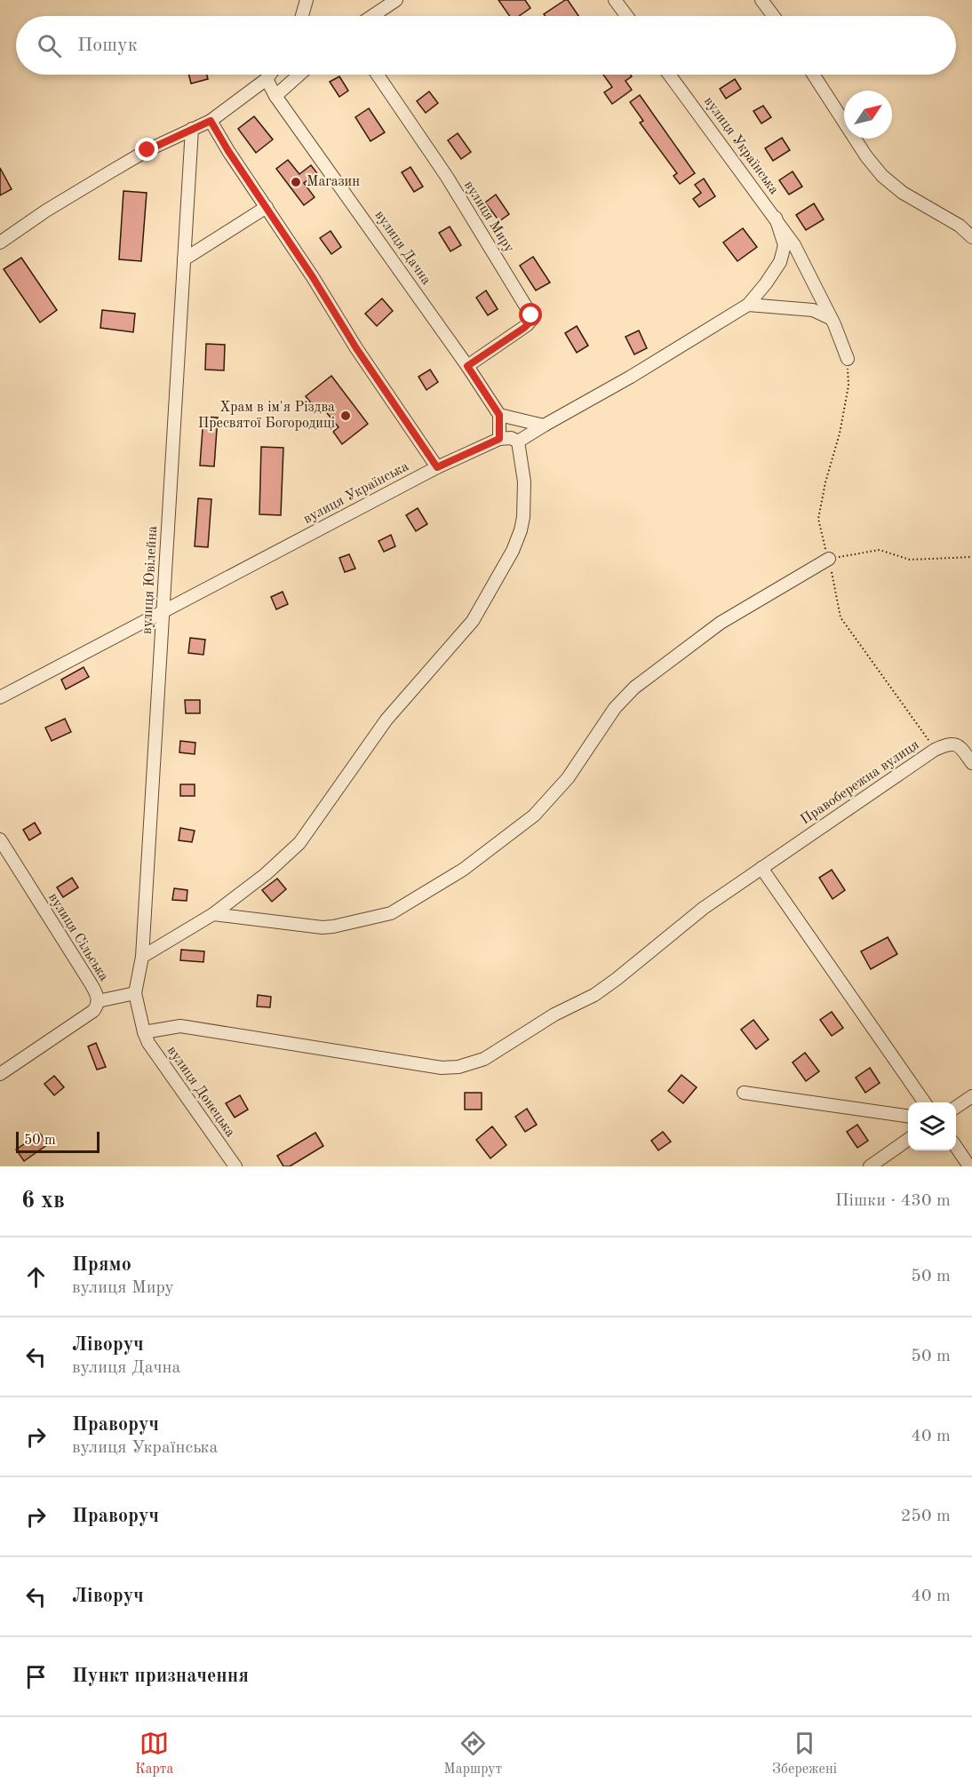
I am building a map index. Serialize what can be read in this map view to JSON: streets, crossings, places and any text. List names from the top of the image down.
{
  "streets": {
    "street": [
      "вулиця Українська",
      "вулиця Миру",
      "вулиця Дачна",
      "вулиця Ювілейна",
      "Правобережна вулиця",
      "вулиця Сільська",
      "вулиця Донецька"
    ]
  },
  "crossings": [
    ["вулиця Українська", "вулиця Ювілейна"],
    ["вулиця Миру", "вулиця Дачна"],
    ["вулиця Ювілейна", "Правобережна вулиця"],
    ["вулиця Ювілейна", "вулиця Донецька"],
    ["Правобережна вулиця", "вулиця Донецька"]
  ],
  "places": ["Магазин", "Храм в ім'я Різдва Пресвятої Богородиці"],
  "scale_bar": "50 m",
  "north": "top right",
  "page": {
    "search": "Пошук",
    "scale": "50 m",
    "heading": ["6 хв", "Пішки · 430 m"],
    "list": [
      ["Прямо", "вулиця Миру", "50 m"],
      ["Ліворуч", "вулиця Дачна", "50 m"],
      ["Праворуч", "вулиця Українська", "40 m"],
      ["Праворуч", "250 m"],
      ["Ліворуч", "40 m"],
      "Пункт призначення"
    ],
    "nav": ["Карта", "Маршрут", "Збережені"]
  }
}
